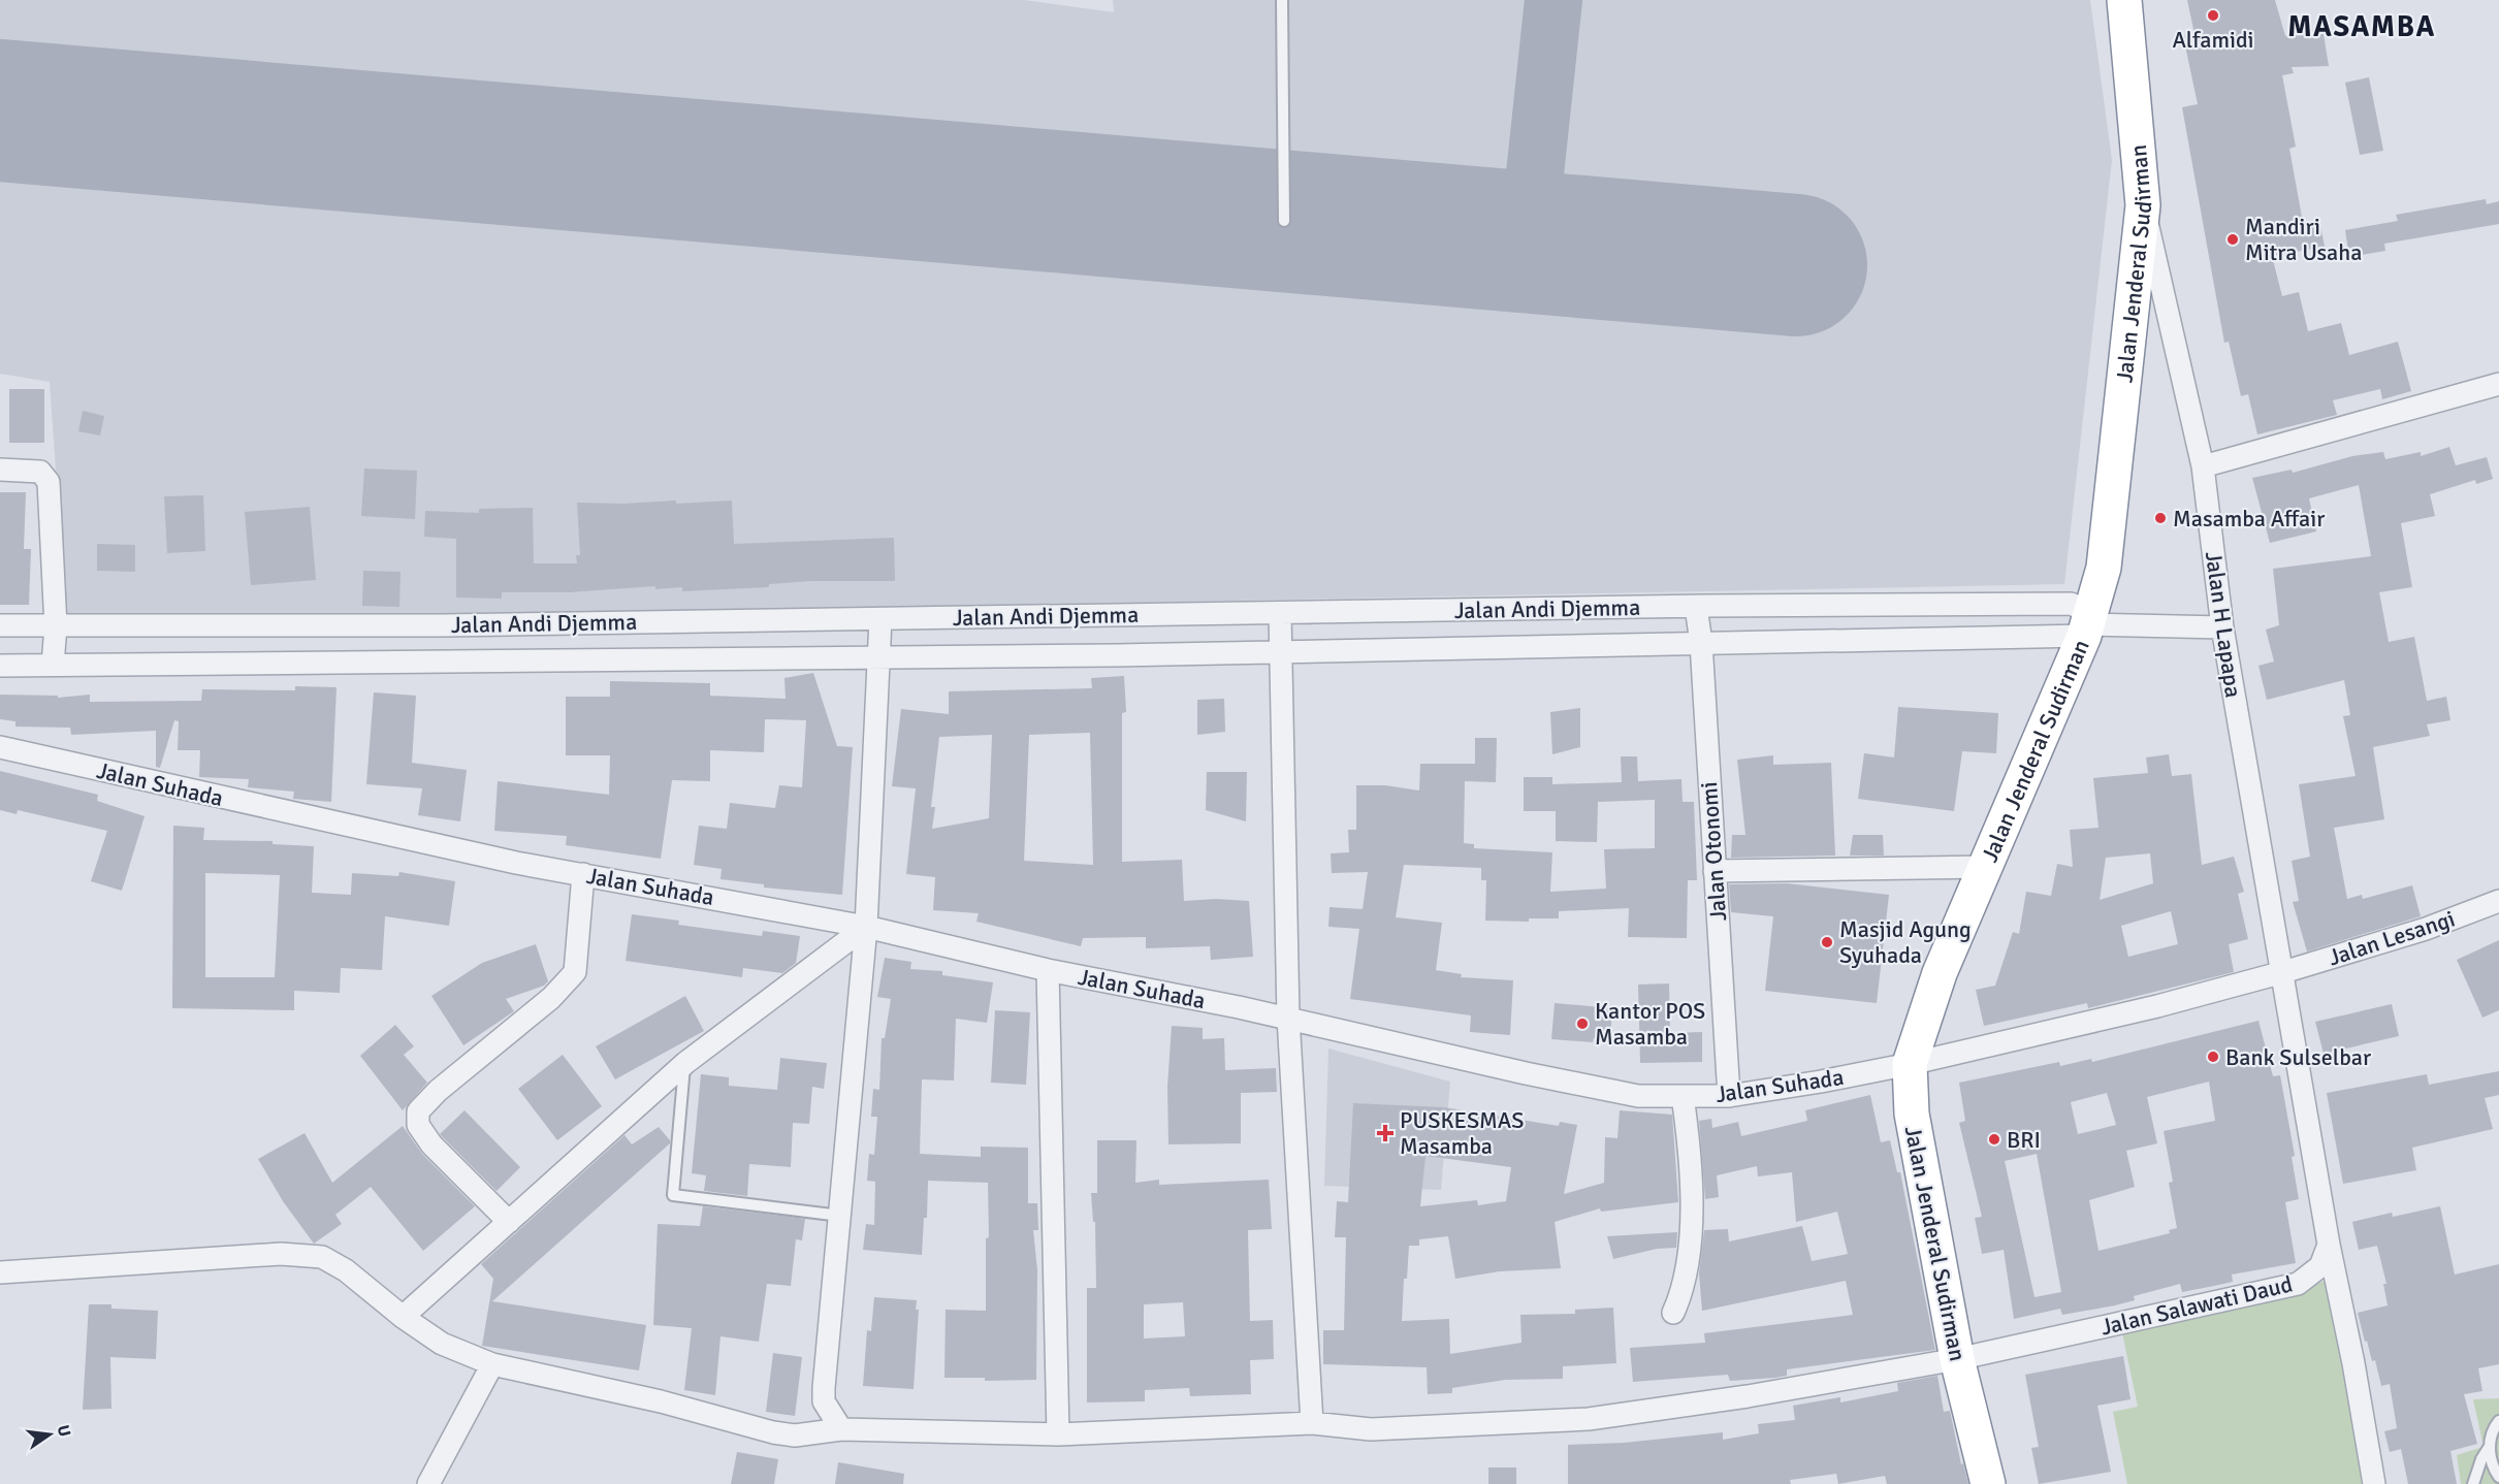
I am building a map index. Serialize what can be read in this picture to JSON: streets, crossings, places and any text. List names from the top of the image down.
{
  "streets": {
    "highway": ["Jalan Jenderal Sudirman"],
    "street": [
      "Jalan Andi Djemma",
      "Jalan H Lapapa",
      "Jalan Suhada",
      "Jalan Otonomi",
      "Jalan Lesangi",
      "Jalan Salawati Daud"
    ]
  },
  "crossings": [
    ["Jalan Jenderal Sudirman", "Jalan Andi Djemma"],
    ["Jalan Jenderal Sudirman", "Jalan H Lapapa"],
    ["Jalan Jenderal Sudirman", "Jalan Suhada"],
    ["Jalan Jenderal Sudirman", "Jalan Salawati Daud"],
    ["Jalan Andi Djemma", "Jalan Otonomi"],
    ["Jalan H Lapapa", "Jalan Suhada"],
    ["Jalan H Lapapa", "Jalan Lesangi"],
    ["Jalan Suhada", "Jalan Otonomi"],
    ["Jalan Suhada", "Jalan Lesangi"]
  ],
  "districts": ["MASAMBA"],
  "places": {
    "other": [
      "Alfamidi",
      "Mandiri Mitra Usaha",
      "Masamba Affair",
      "Masjid Agung Syuhada",
      "Kantor POS Masamba",
      "Bank Sulselbar",
      "BRI"
    ],
    "health": ["PUSKESMAS Masamba"]
  },
  "north": "right"
}
